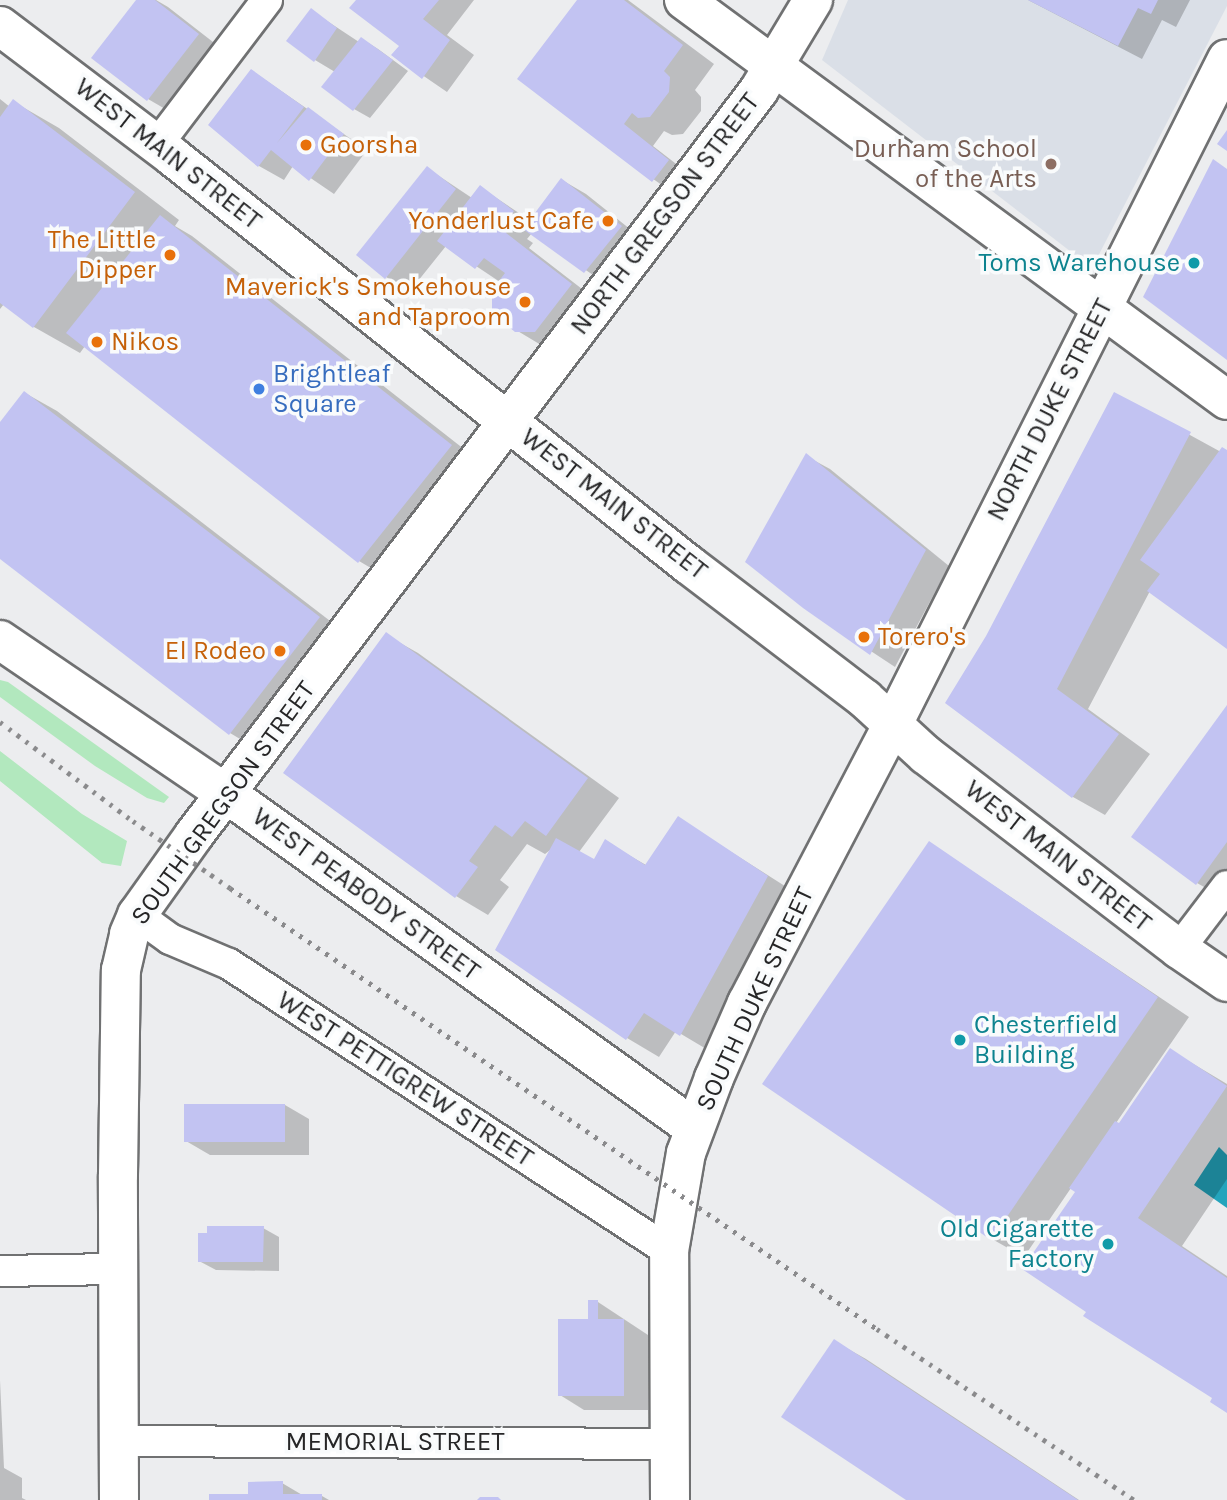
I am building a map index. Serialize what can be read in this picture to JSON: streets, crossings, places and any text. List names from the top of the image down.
{
  "streets": {
    "main road": [
      "WEST MAIN STREET",
      "NORTH GREGSON STREET",
      "NORTH DUKE STREET",
      "SOUTH GREGSON STREET",
      "WEST PEABODY STREET",
      "SOUTH DUKE STREET"
    ],
    "street": ["WEST PETTIGREW STREET", "MEMORIAL STREET"]
  },
  "crossings": [
    ["WEST MAIN STREET", "NORTH GREGSON STREET"],
    ["WEST MAIN STREET", "NORTH DUKE STREET"],
    ["WEST MAIN STREET", "SOUTH GREGSON STREET"],
    ["WEST MAIN STREET", "SOUTH DUKE STREET"],
    ["NORTH GREGSON STREET", "SOUTH GREGSON STREET"],
    ["NORTH DUKE STREET", "SOUTH DUKE STREET"],
    ["SOUTH GREGSON STREET", "WEST PEABODY STREET"],
    ["SOUTH GREGSON STREET", "WEST PETTIGREW STREET"],
    ["SOUTH GREGSON STREET", "MEMORIAL STREET"],
    ["WEST PEABODY STREET", "SOUTH DUKE STREET"],
    ["SOUTH DUKE STREET", "WEST PETTIGREW STREET"],
    ["SOUTH DUKE STREET", "MEMORIAL STREET"]
  ],
  "places": [
    "Goorsha",
    "Durham School of the Arts",
    "Yonderlust Cafe",
    "The Little Dipper",
    "Toms Warehouse",
    "Maverick's Smokehouse and Taproom",
    "Nikos",
    "Brightleaf Square",
    "Torero's",
    "El Rodeo",
    "Chesterfield Building",
    "Old Cigarette Factory"
  ]
}
